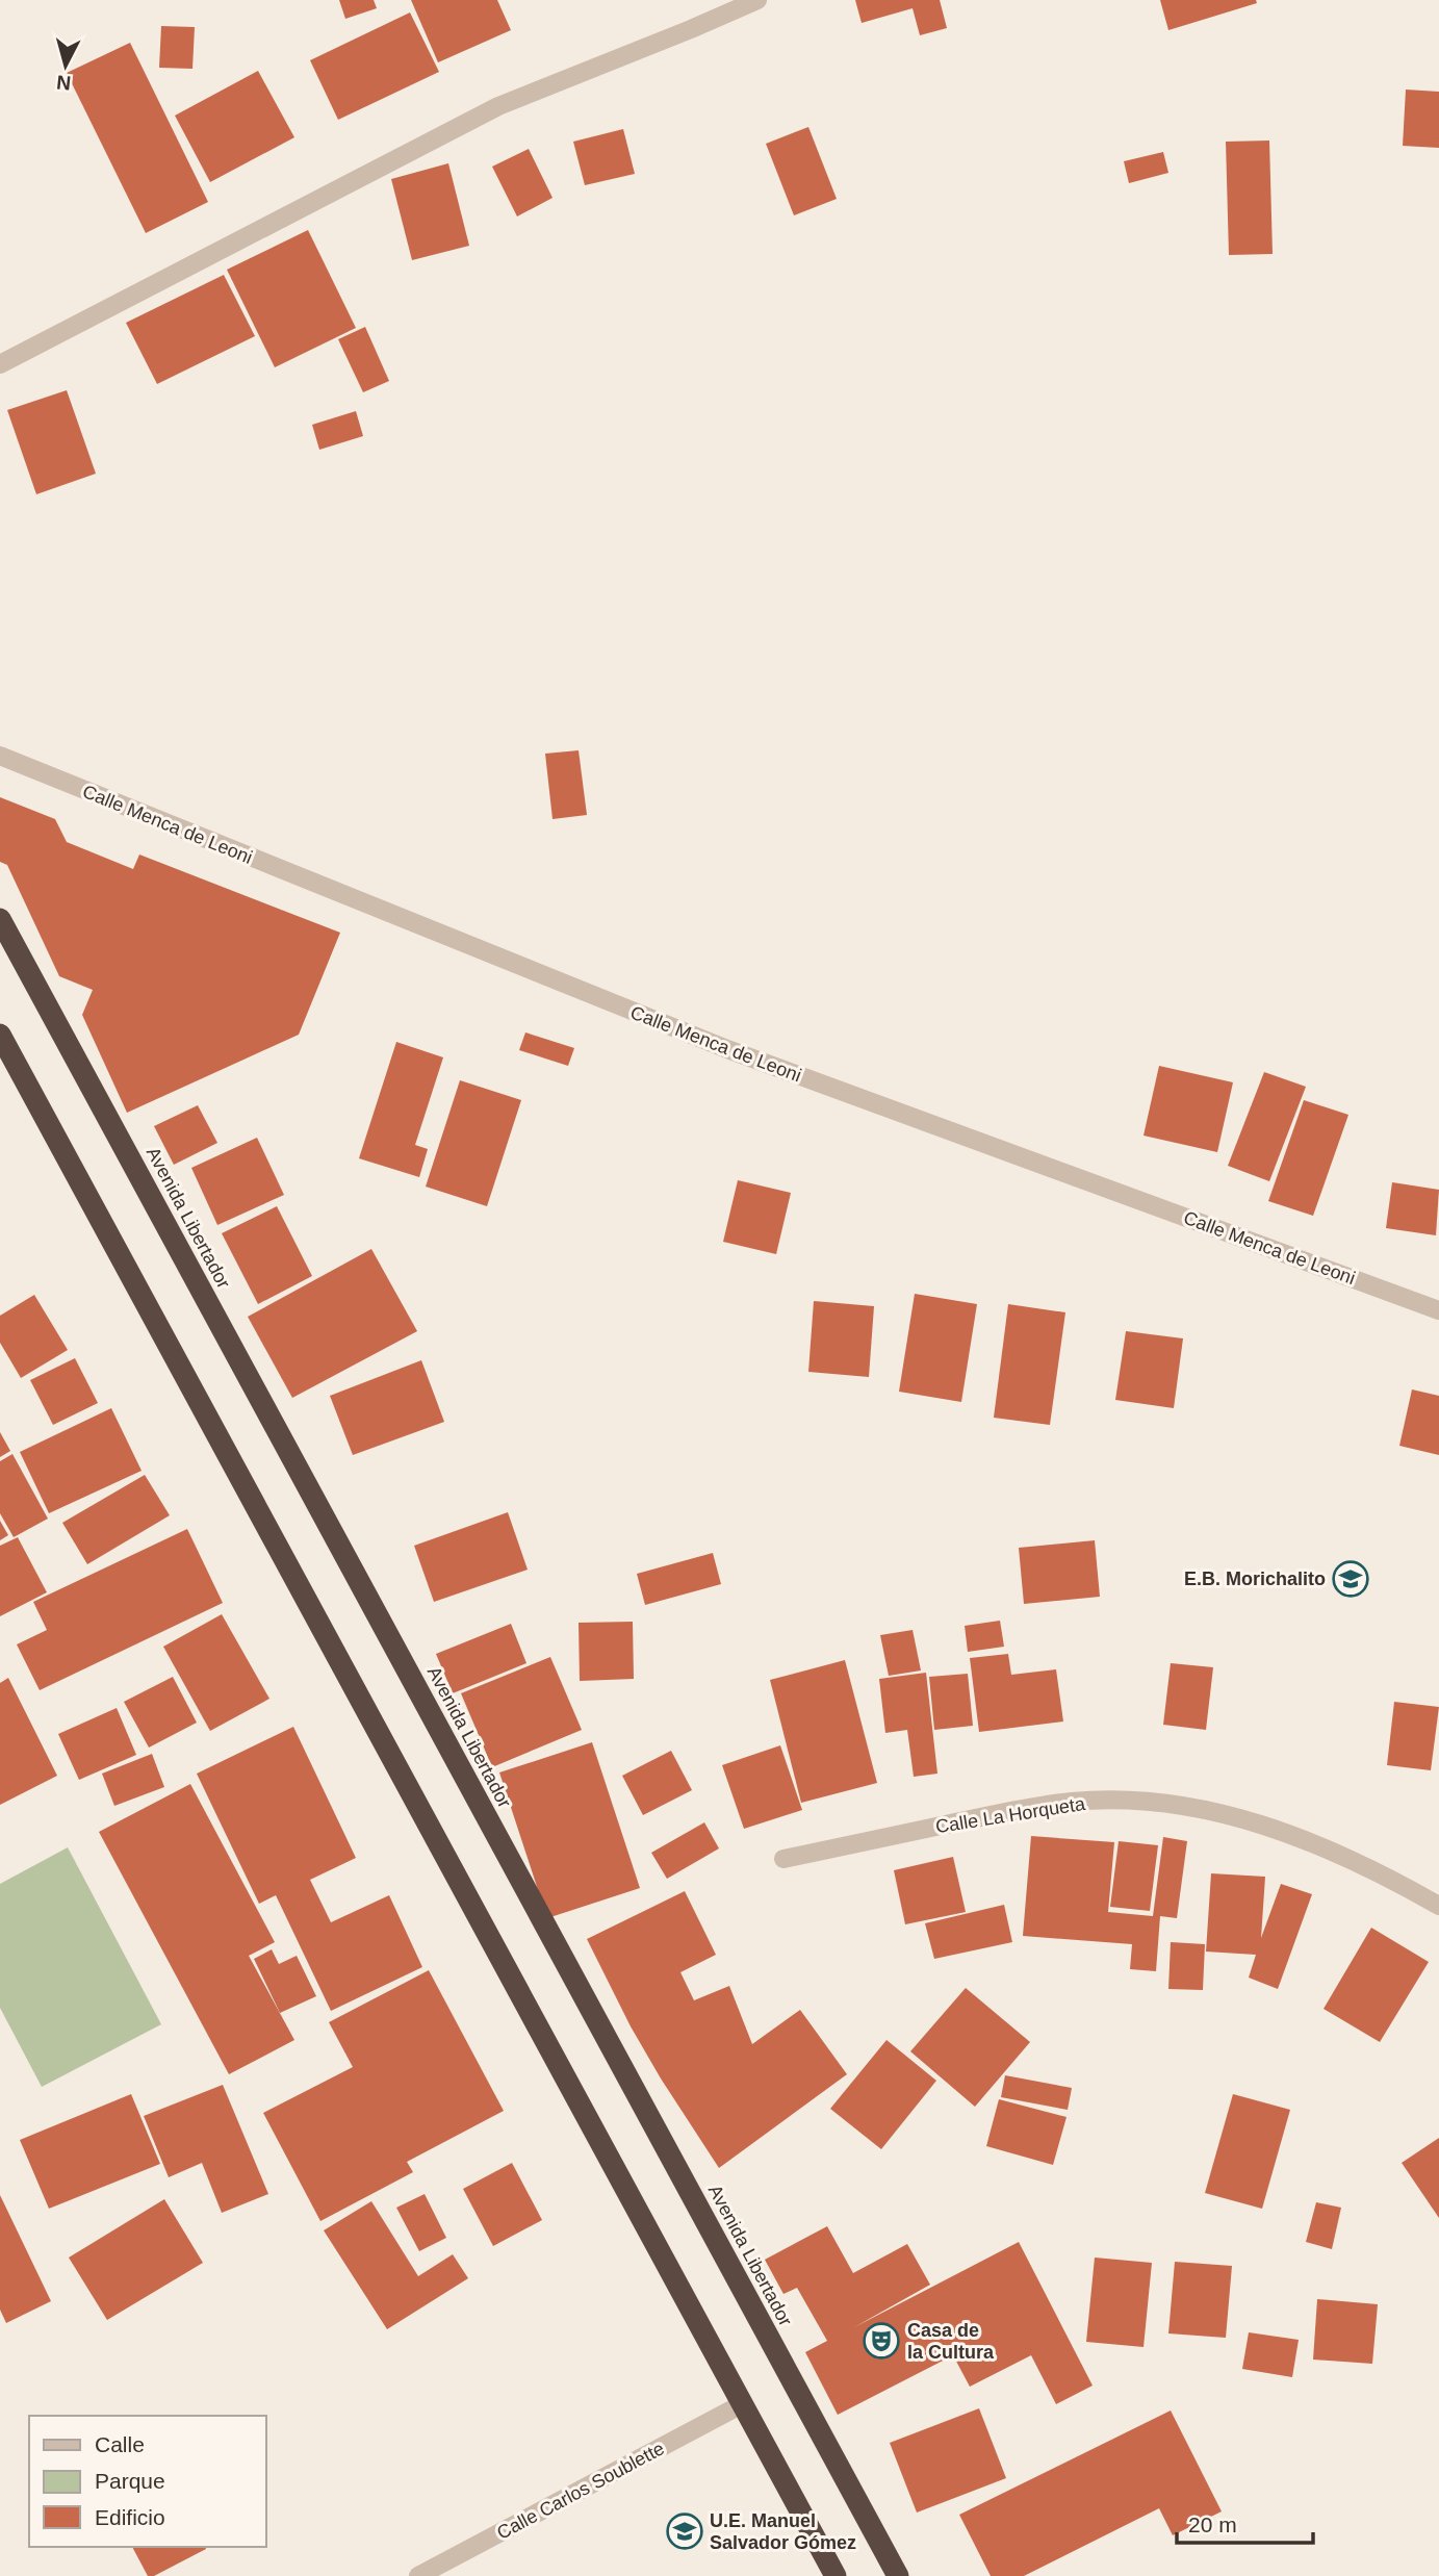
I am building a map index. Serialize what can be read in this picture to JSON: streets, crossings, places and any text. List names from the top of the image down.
{
  "streets": {
    "highway": ["Avenida Libertador"],
    "street": ["Calle Menca de Leoni", "Calle La Horqueta", "Calle Carlos Soublette"]
  },
  "places": {
    "school or university": ["E.B. Morichalito", "U.E. Manuel Salvador Gómez"],
    "theatre": ["Casa de la Cultura"]
  },
  "legend": ["Calle", "Parque", "Edificio"],
  "scale_bar": "20 m",
  "north": "bottom"
}
